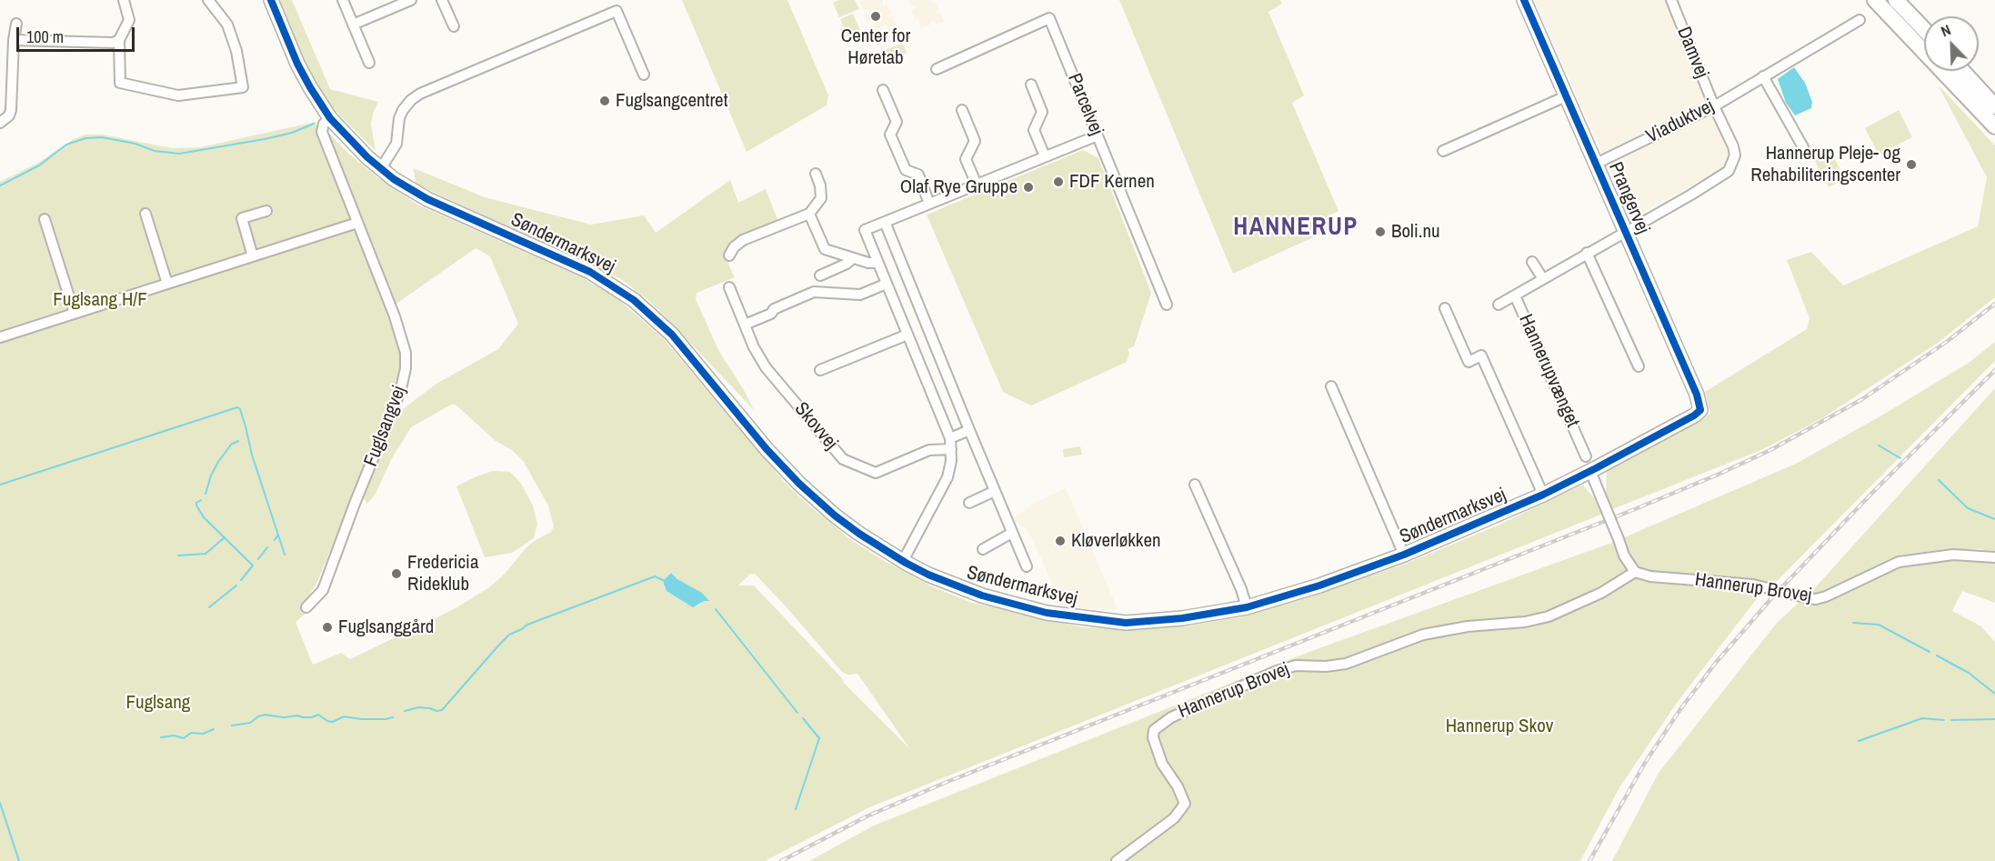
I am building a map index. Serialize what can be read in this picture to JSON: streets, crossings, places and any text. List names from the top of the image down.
{
  "streets": {
    "street": [
      "Damvej",
      "Parcelvej",
      "Viaduktvej",
      "Prangervej",
      "Søndermarksvej",
      "Hannerupvænget",
      "Fuglsangvej",
      "Skovvej",
      "Hannerup Brovej"
    ]
  },
  "crossings": [
    ["Damvej", "Viaduktvej"],
    ["Damvej", "Prangervej"],
    ["Viaduktvej", "Prangervej"],
    ["Prangervej", "Søndermarksvej"],
    ["Prangervej", "Hannerupvænget"],
    ["Søndermarksvej", "Fuglsangvej"]
  ],
  "districts": ["HANNERUP"],
  "parks": ["Fuglsang H/F", "Fuglsang", "Hannerup Skov"],
  "places": [
    "Center for Høretab",
    "Fuglsangcentret",
    "Hannerup Pleje- og Rehabiliteringscenter",
    "FDF Kernen",
    "Olaf Rye Gruppe",
    "Boli.nu",
    "Kløverløkken",
    "Fredericia Rideklub",
    "Fuglsanggård"
  ],
  "scale_bar": "100 m",
  "north": "top left"
}
